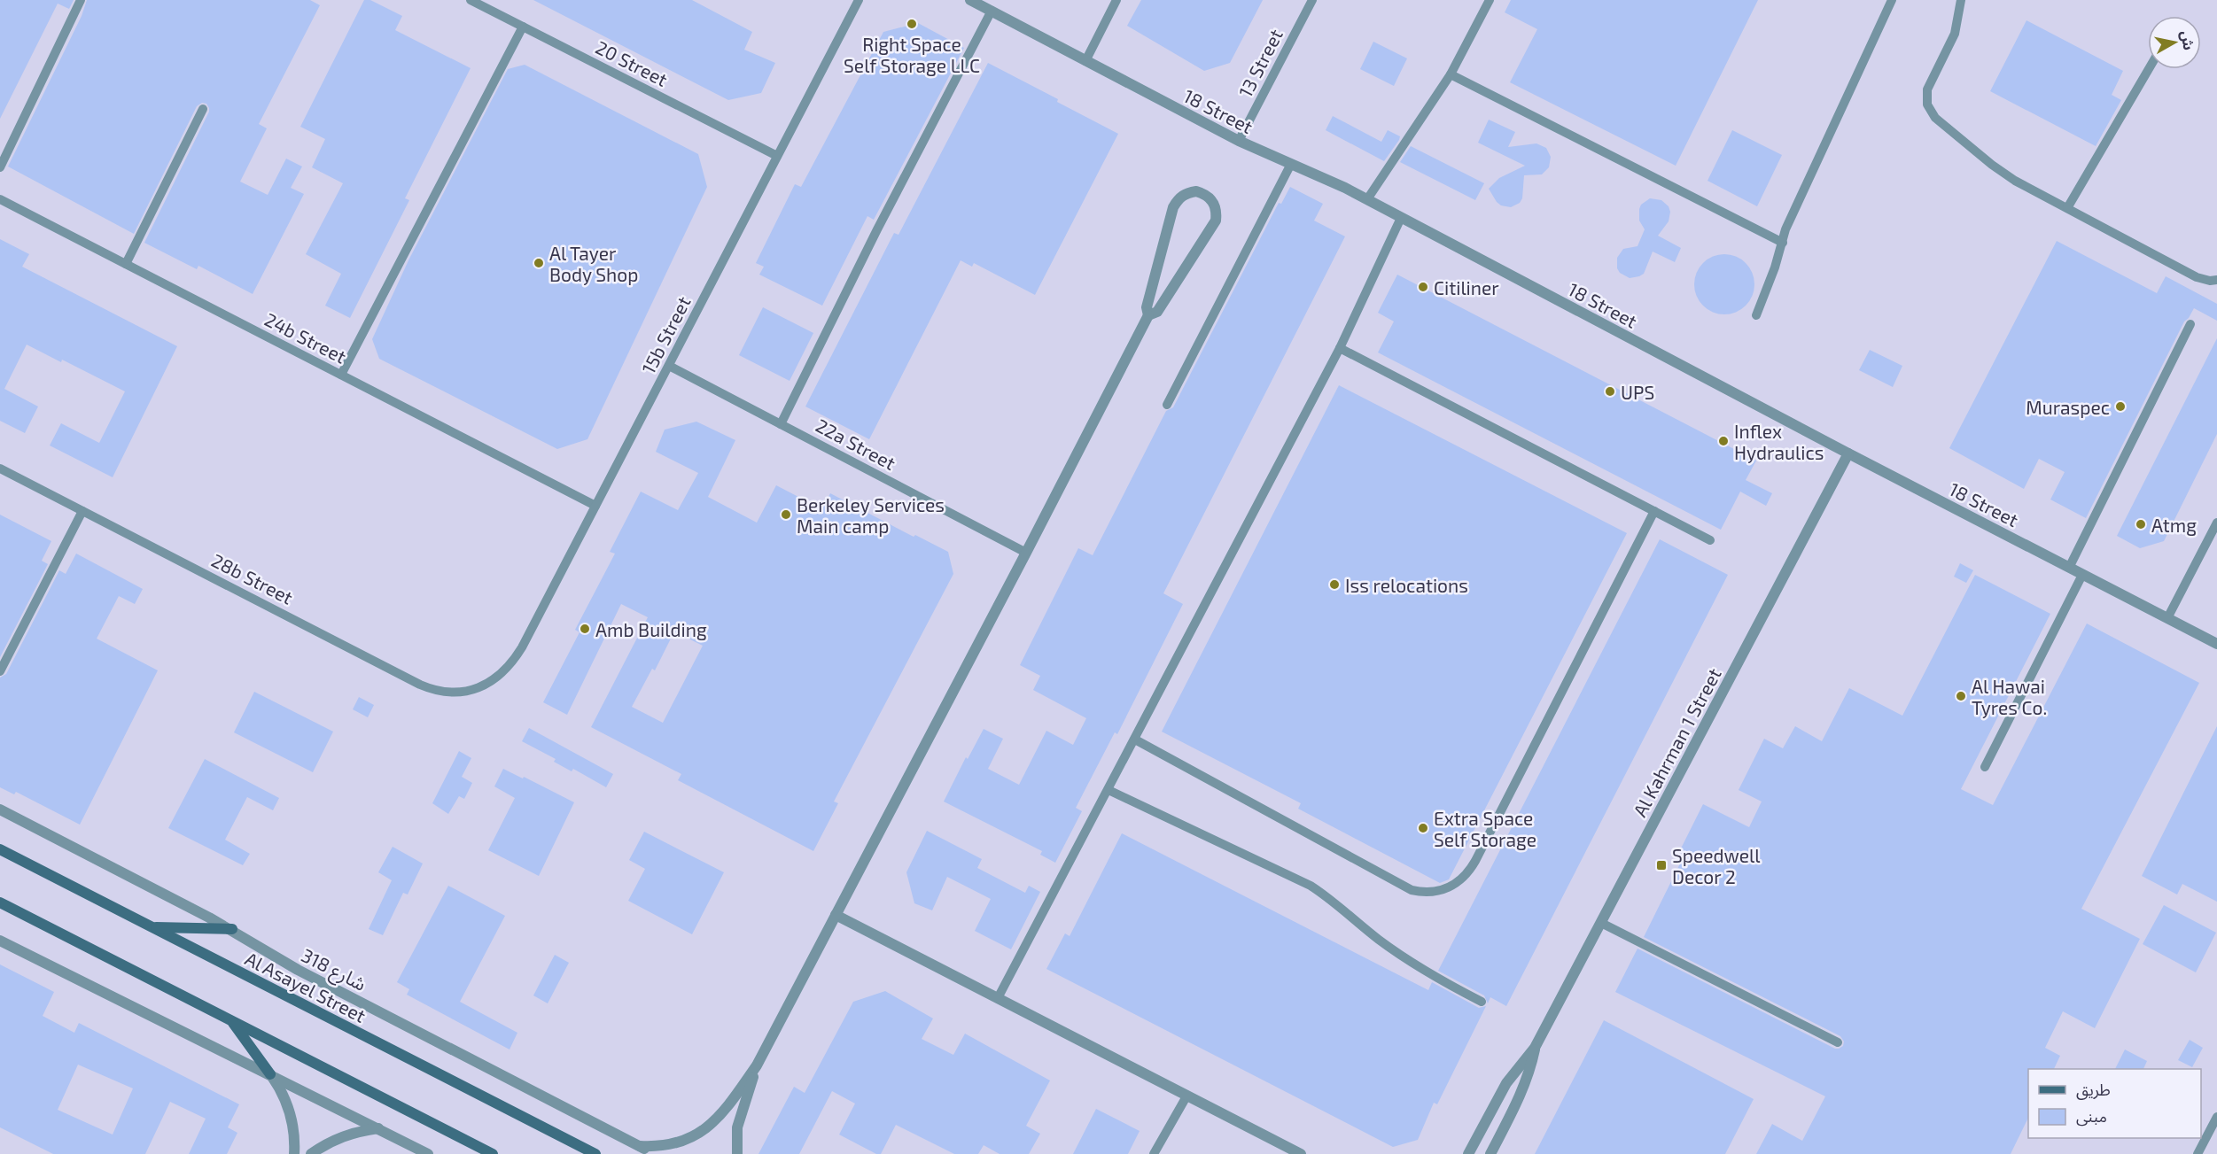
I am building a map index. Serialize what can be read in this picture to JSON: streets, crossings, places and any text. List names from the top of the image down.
{
  "streets": {
    "main road": ["Al Asayel Street"],
    "street": ["18 Street", "Al Kahrman 1 Street", "شارع 318"],
    "lane": [
      "20 Street",
      "13 Street",
      "15b Street",
      "24b Street",
      "22a Street",
      "28b Street"
    ]
  },
  "crossings": [
    ["20 Street", "15b Street"],
    ["13 Street", "18 Street"],
    ["18 Street", "Al Kahrman 1 Street"],
    ["15b Street", "24b Street"],
    ["15b Street", "22a Street"],
    ["15b Street", "28b Street"]
  ],
  "places": {
    "other": [
      "Right Space Self Storage LLC",
      "Al Tayer Body Shop",
      "Citiliner",
      "UPS",
      "Muraspec",
      "Inflex Hydraulics",
      "Berkeley Services Main camp",
      "Atmg",
      "Iss relocations",
      "Amb Building",
      "Al Hawai Tyres Co.",
      "Extra Space Self Storage"
    ],
    "transit": ["Speedwell Decor 2"]
  },
  "legend": ["طريق", "مبنى"],
  "north": "right"
}
